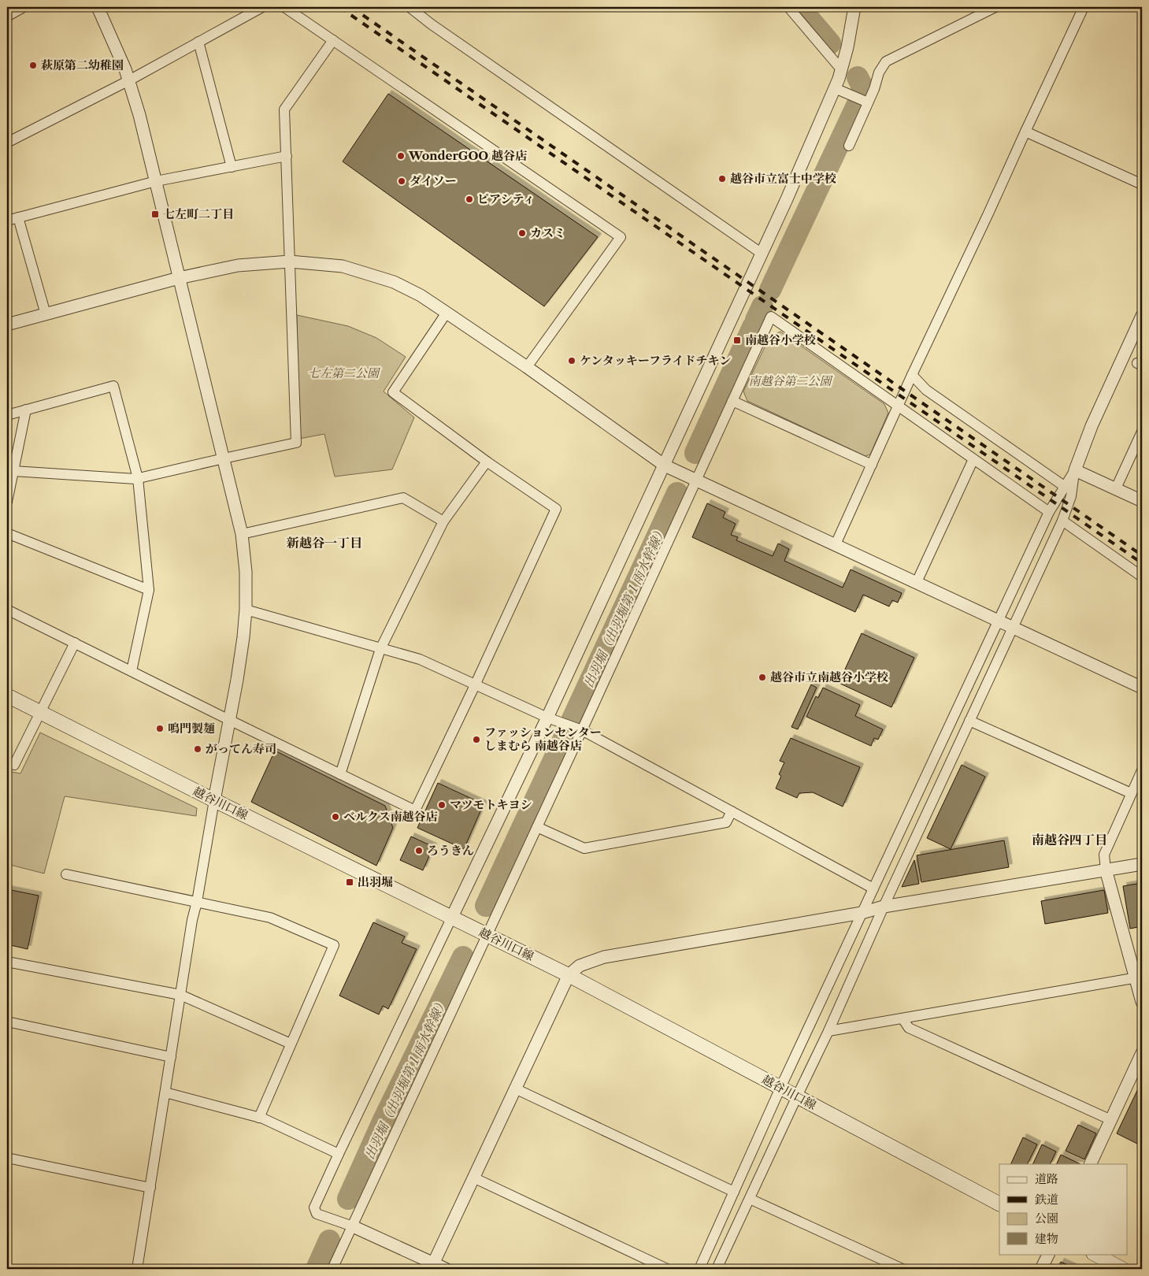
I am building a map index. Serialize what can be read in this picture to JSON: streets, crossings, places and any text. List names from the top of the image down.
{
  "streets": {
    "main road": ["越谷川口線"]
  },
  "districts": ["新越谷一丁目", "南越谷四丁目"],
  "water": ["出羽堀（出羽堀第１雨水幹線）"],
  "parks": ["七左第二公園", "南越谷第二公園"],
  "places": {
    "other": [
      "萩原第二幼稚園",
      "WonderGOO 越谷店",
      "越谷市立富士中学校",
      "ダイソー",
      "ピアシティ",
      "カスミ",
      "ケンタッキーフライドチキン",
      "越谷市立南越谷小学校",
      "鳴門製麺",
      "ファッションセンター しまむら 南越谷店",
      "がってん寿司",
      "マツモトキヨシ",
      "ベルクス南越谷店",
      "ろうきん"
    ],
    "transit": ["七左町二丁目", "南越谷小学校", "出羽堀"]
  },
  "legend": [
    "道路",
    "鉄道",
    "公園",
    "建物"
  ]
}
